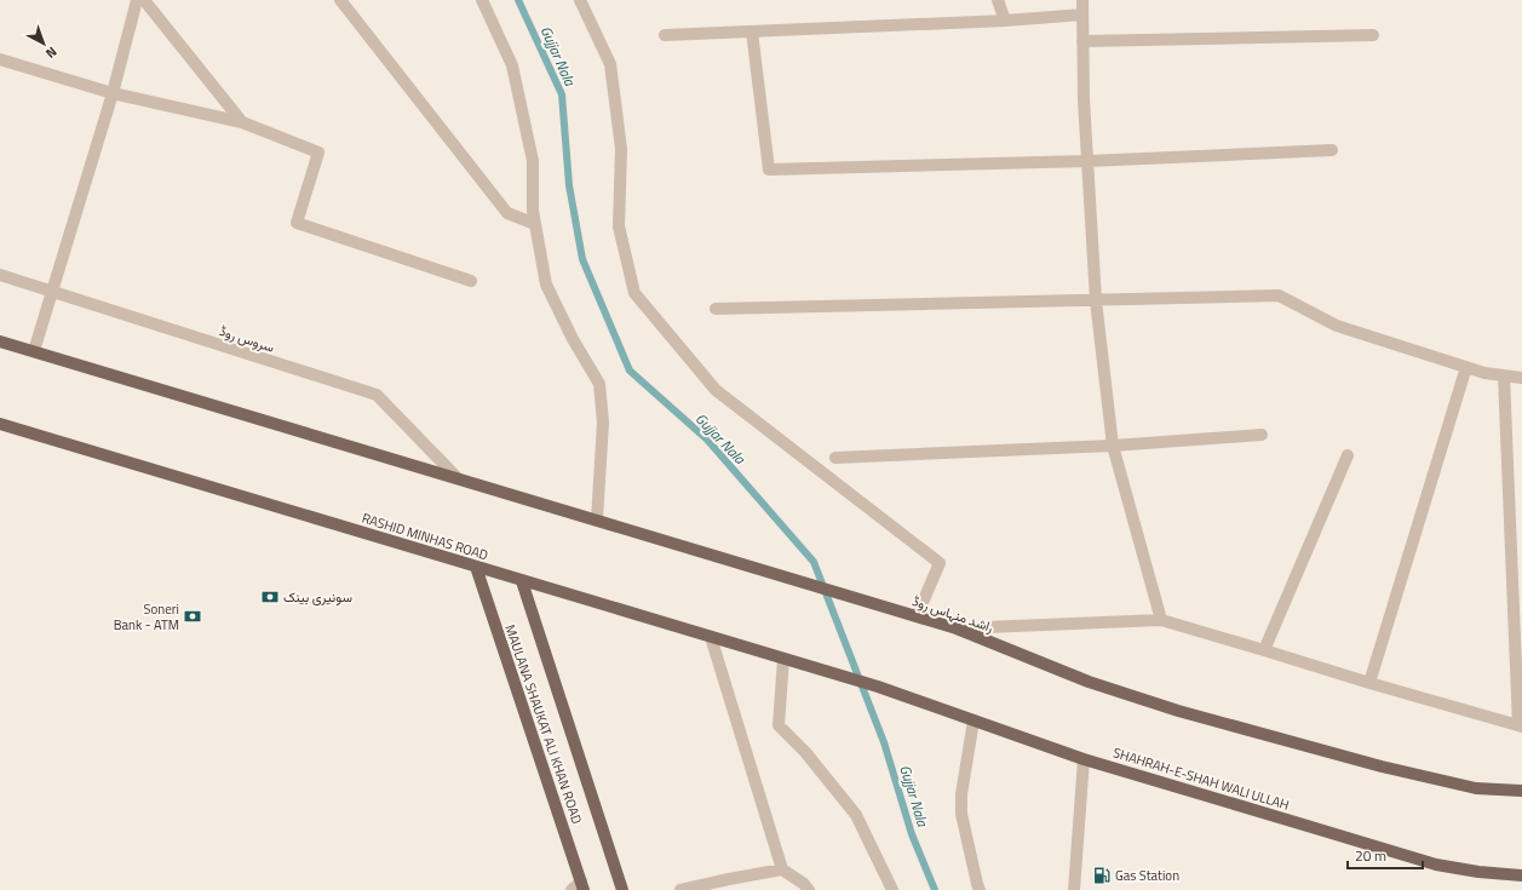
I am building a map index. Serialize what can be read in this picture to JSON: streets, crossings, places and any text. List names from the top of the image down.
{
  "streets": {
    "main road": [
      "RASHID MINHAS ROAD",
      "راشد منہاس روڈ",
      "MAULANA SHAUKAT ALI KHAN ROAD",
      "SHAHRAH-E-SHAH WALI ULLAH"
    ],
    "street": ["سروس روڈ"]
  },
  "crossings": [
    ["RASHID MINHAS ROAD", "MAULANA SHAUKAT ALI KHAN ROAD"],
    ["RASHID MINHAS ROAD", "SHAHRAH-E-SHAH WALI ULLAH"]
  ],
  "water": ["Gujjar Nala"],
  "places": {
    "bank": ["سونیری بینک", "Soneri Bank - ATM"],
    "fuel station": ["Gas Station"]
  },
  "scale_bar": "20 m",
  "north": "bottom right"
}
